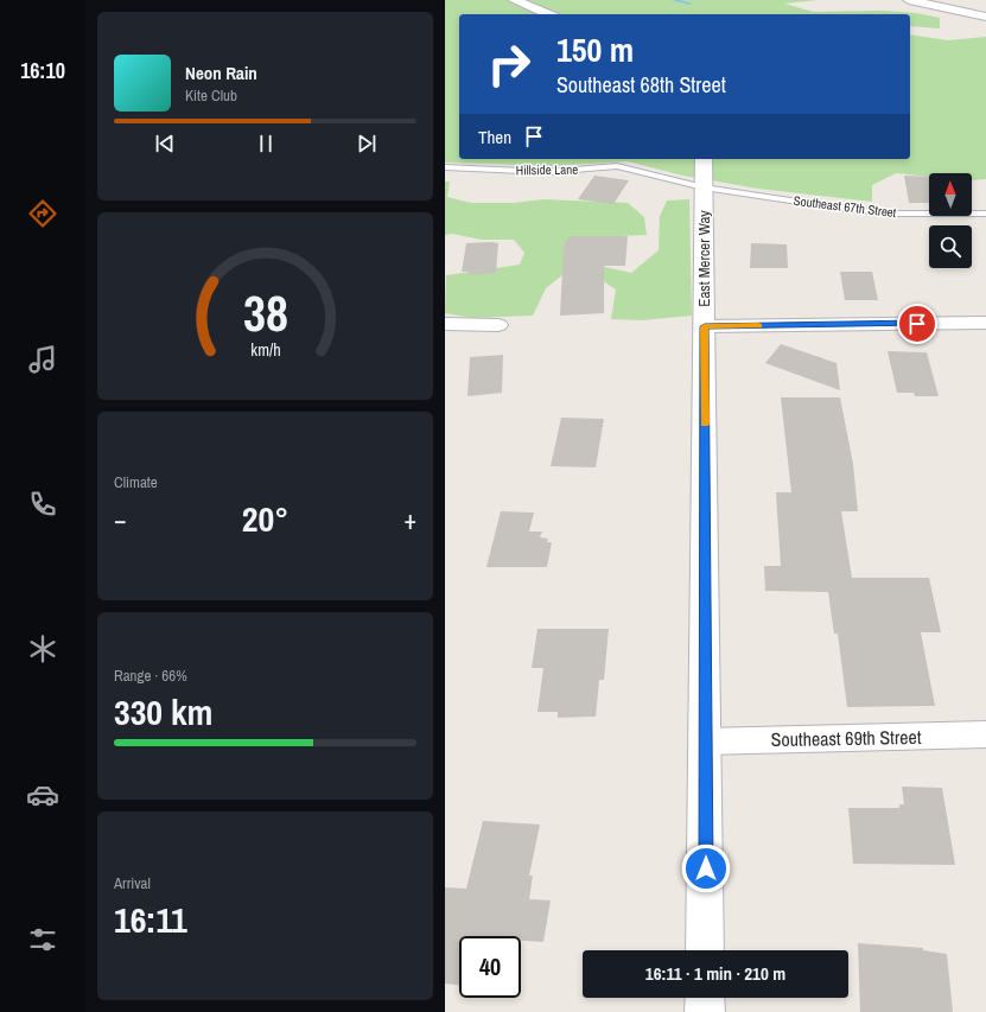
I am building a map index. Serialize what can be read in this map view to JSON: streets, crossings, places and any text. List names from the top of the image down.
{
  "streets": {
    "street": ["East Mercer Way", "Southeast 69th Street"],
    "lane": ["Hillside Lane", "Southeast 67th Street"]
  },
  "crossings": [
    ["Hillside Lane", "Southeast 67th Street"],
    ["Hillside Lane", "East Mercer Way"],
    ["Southeast 67th Street", "East Mercer Way"],
    ["East Mercer Way", "Southeast 69th Street"]
  ],
  "north": "top",
  "page": {
    "tabs": "16:10",
    "turn": ["150 m", "Southeast 68th Street"],
    "song": ["Neon Rain", "Kite Club"],
    "then": "Then",
    "tile": [
      "Climate",
      ["Range · 66%", "330 km"],
      ["Arrival", "16:11"]
    ],
    "heat": ["−", "20°", "+"],
    "limit": "40",
    "trip": "16:11 · 1 min · 210 m",
    "gauge": ["38", "km/h"]
  }
}
